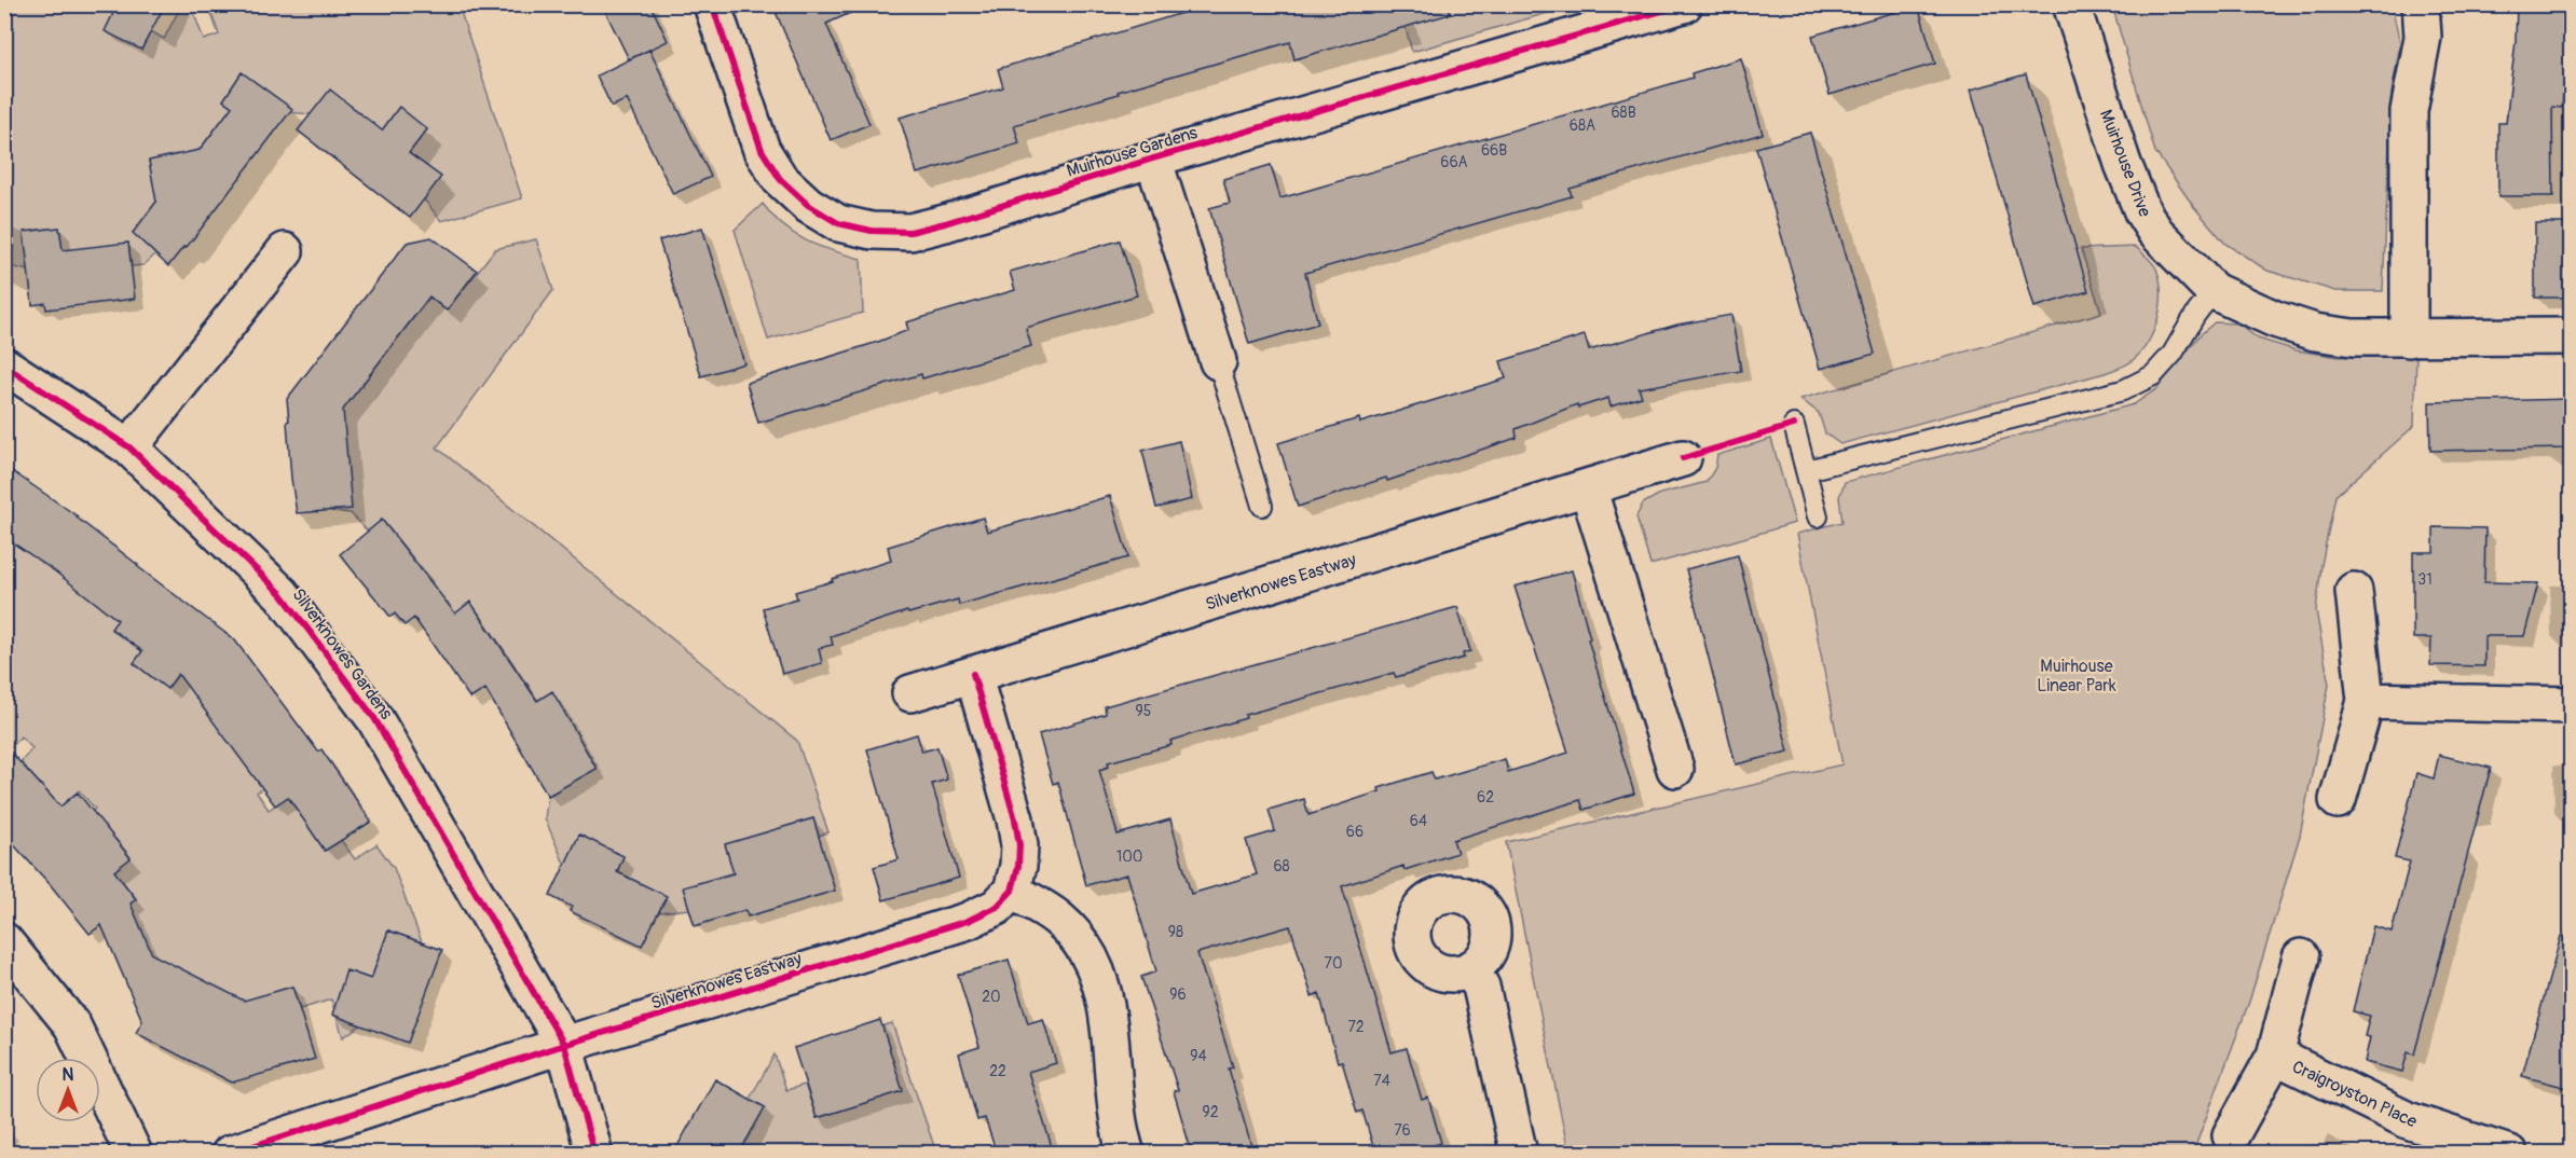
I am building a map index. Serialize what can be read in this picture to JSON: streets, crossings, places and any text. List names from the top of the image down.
{
  "streets": {
    "street": [
      "Muirhouse Gardens",
      "Muirhouse Drive",
      "Silverknowes Eastway",
      "Silverknowes Gardens",
      "Craigroyston Place"
    ]
  },
  "crossings": [
    ["Silverknowes Eastway", "Silverknowes Gardens"]
  ],
  "parks": ["Muirhouse Linear Park"],
  "house_numbers": [
    "68B",
    "68A",
    "66B",
    "66A",
    "31",
    "95",
    "62",
    "64",
    "66",
    "100",
    "68",
    "98",
    "70",
    "96",
    "20",
    "72",
    "94",
    "22",
    "74",
    "92",
    "76"
  ],
  "north": "top"
}
